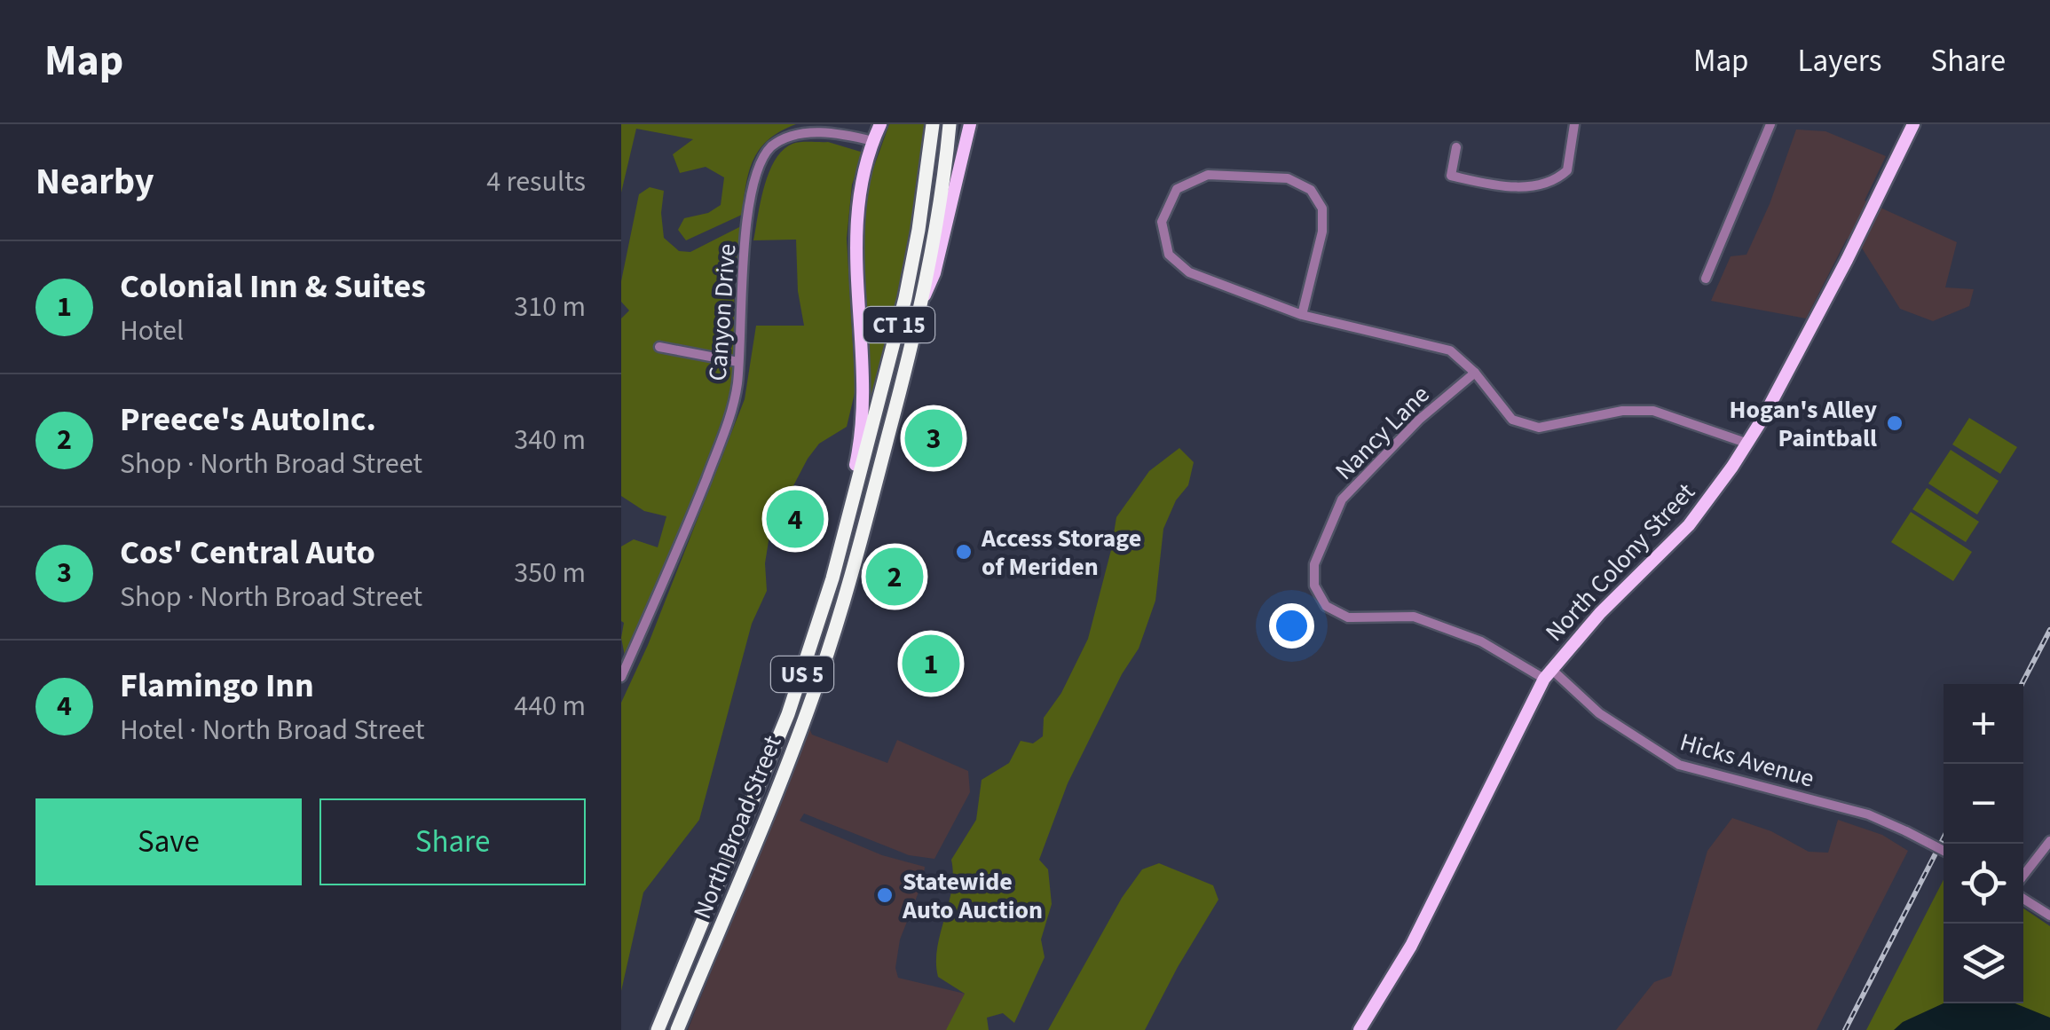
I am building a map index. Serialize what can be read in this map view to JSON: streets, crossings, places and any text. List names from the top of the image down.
{
  "streets": {
    "highway": ["CT 15", "US 5", "North Broad Street"],
    "main road": ["North Colony Street"],
    "street": ["Canyon Drive", "Nancy Lane", "Hicks Avenue"]
  },
  "crossings": [
    ["Canyon Drive", "North Broad Street"],
    ["CT 15", "North Broad Street"],
    ["Nancy Lane", "North Colony Street"],
    ["Nancy Lane", "Hicks Avenue"],
    ["North Colony Street", "Hicks Avenue"]
  ],
  "places": ["Hogan's Alley Paintball", "Access Storage of Meriden", "Statewide Auto Auction"],
  "page": {
    "header": "Map",
    "nav": ["Map", "Layers", "Share"],
    "heading": ["Nearby", "4 results"],
    "list": [
      {
        "mark": "1",
        "name": "Colonial Inn & Suites",
        "note": "Hotel",
        "value": "310 m"
      },
      {
        "mark": "2",
        "name": "Preece's AutoInc.",
        "note": "Shop · North Broad Street",
        "value": "340 m"
      },
      {
        "mark": "3",
        "name": "Cos' Central Auto",
        "note": "Shop · North Broad Street",
        "value": "350 m"
      },
      {
        "mark": "4",
        "name": "Flamingo Inn",
        "note": "Hotel · North Broad Street",
        "value": "440 m"
      }
    ],
    "pins": [
      "3",
      "4",
      "2",
      "1"
    ],
    "map_buttons": ["+", "−"],
    "buttons": ["Save", "Share"]
  }
}
